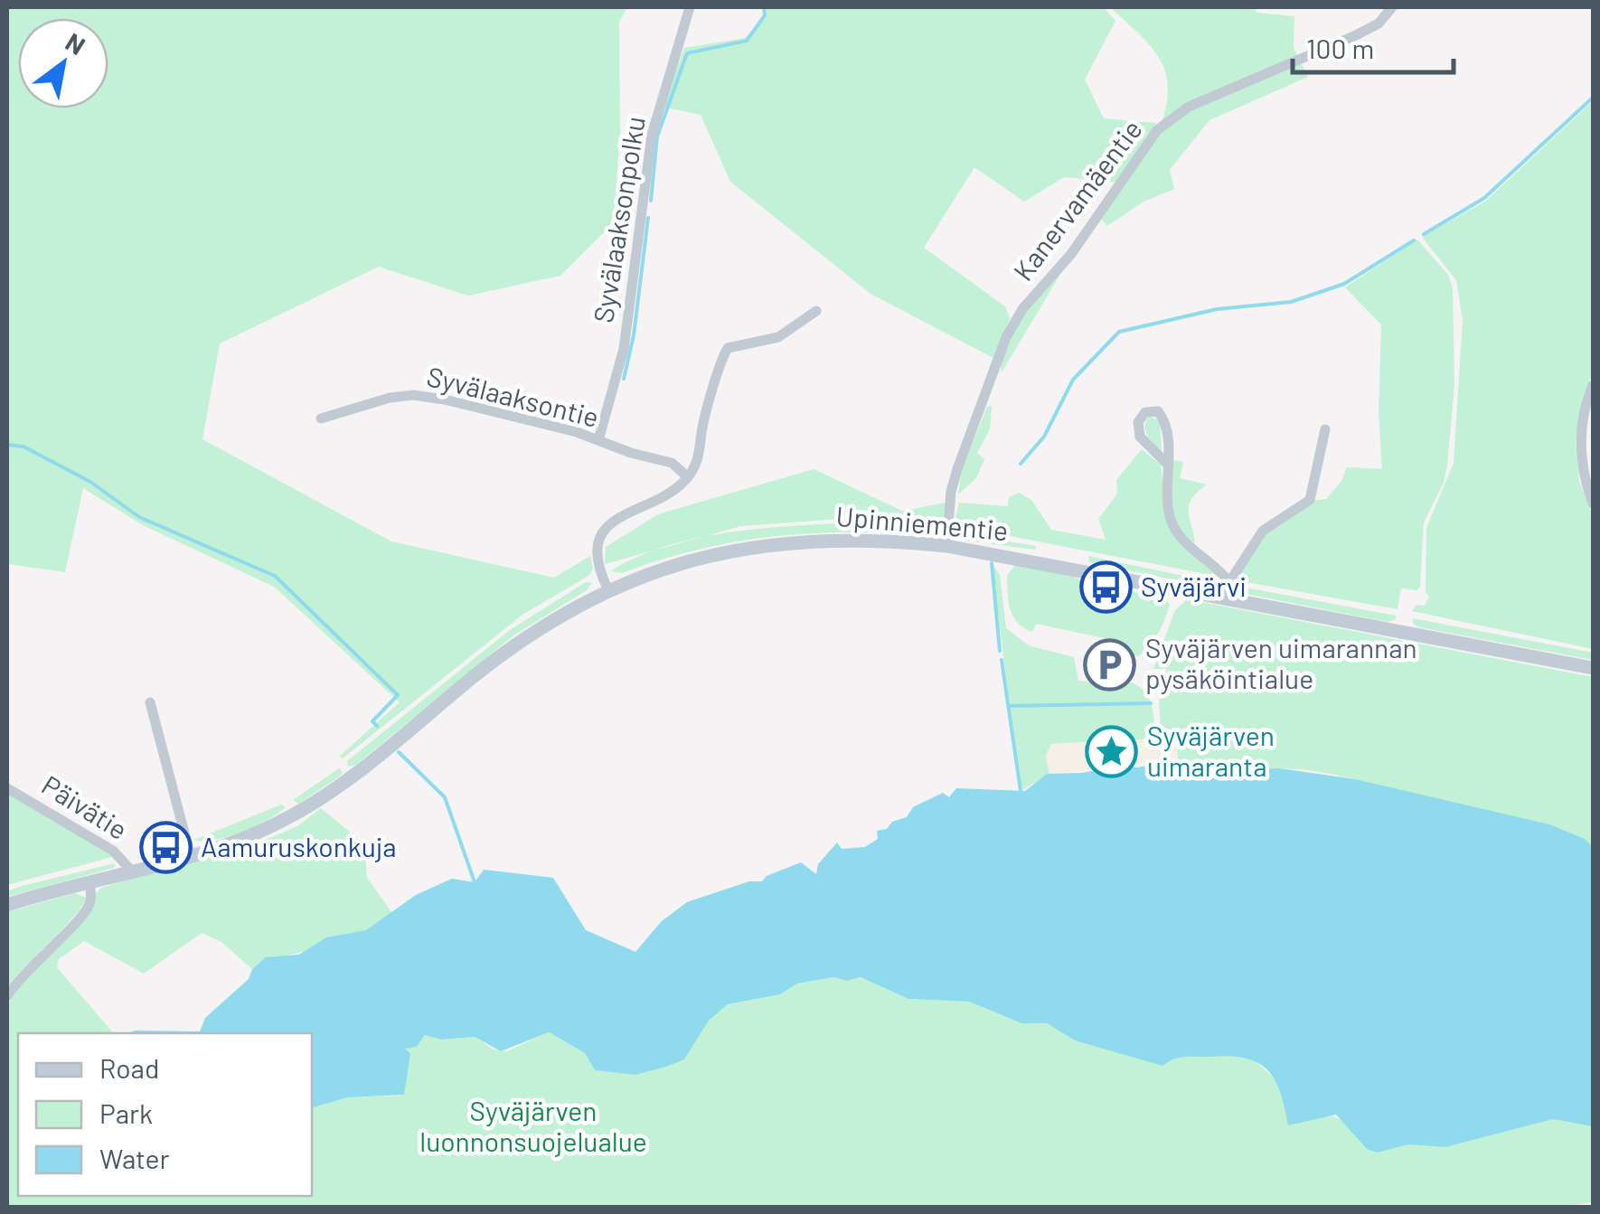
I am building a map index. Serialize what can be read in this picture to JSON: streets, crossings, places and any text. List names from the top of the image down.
{
  "streets": {
    "main road": ["Upinniementie"],
    "street": [
      "Kanervamäentie",
      "Syvälaaksonpolku",
      "Syvälaaksontie",
      "Päivätie"
    ]
  },
  "crossings": [
    ["Kanervamäentie", "Upinniementie"],
    ["Syvälaaksonpolku", "Syvälaaksontie"],
    ["Upinniementie", "Päivätie"]
  ],
  "parks": ["Syväjärven luonnonsuojelualue"],
  "places": {
    "bus stop": ["Syväjärvi", "Aamuruskonkuja"],
    "parking": ["Syväjärven uimarannan pysäköintialue"],
    "place": ["Syväjärven uimaranta"]
  },
  "legend": ["Road", "Park", "Water"],
  "scale_bar": "100 m",
  "north": "top right"
}
